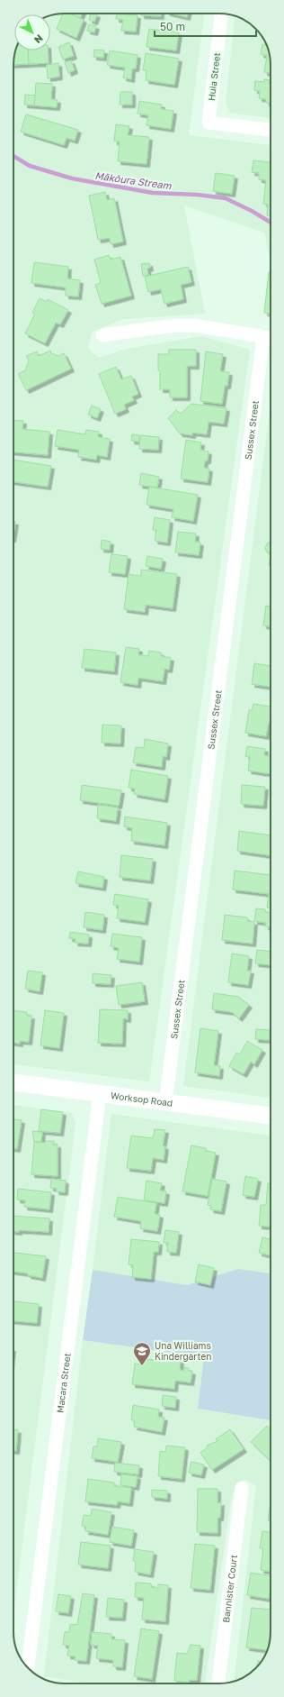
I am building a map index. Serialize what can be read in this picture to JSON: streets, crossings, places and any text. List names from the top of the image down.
{
  "streets": {
    "street": [
      "Huia Street",
      "Sussex Street",
      "Worksop Road",
      "Macara Street",
      "Bannister Court"
    ]
  },
  "crossings": [
    ["Sussex Street", "Worksop Road"],
    ["Worksop Road", "Macara Street"]
  ],
  "water": ["Mākōura Stream"],
  "places": {
    "school or university": ["Una Williams Kindergarten"]
  },
  "scale_bar": "50 m",
  "north": "bottom right"
}
